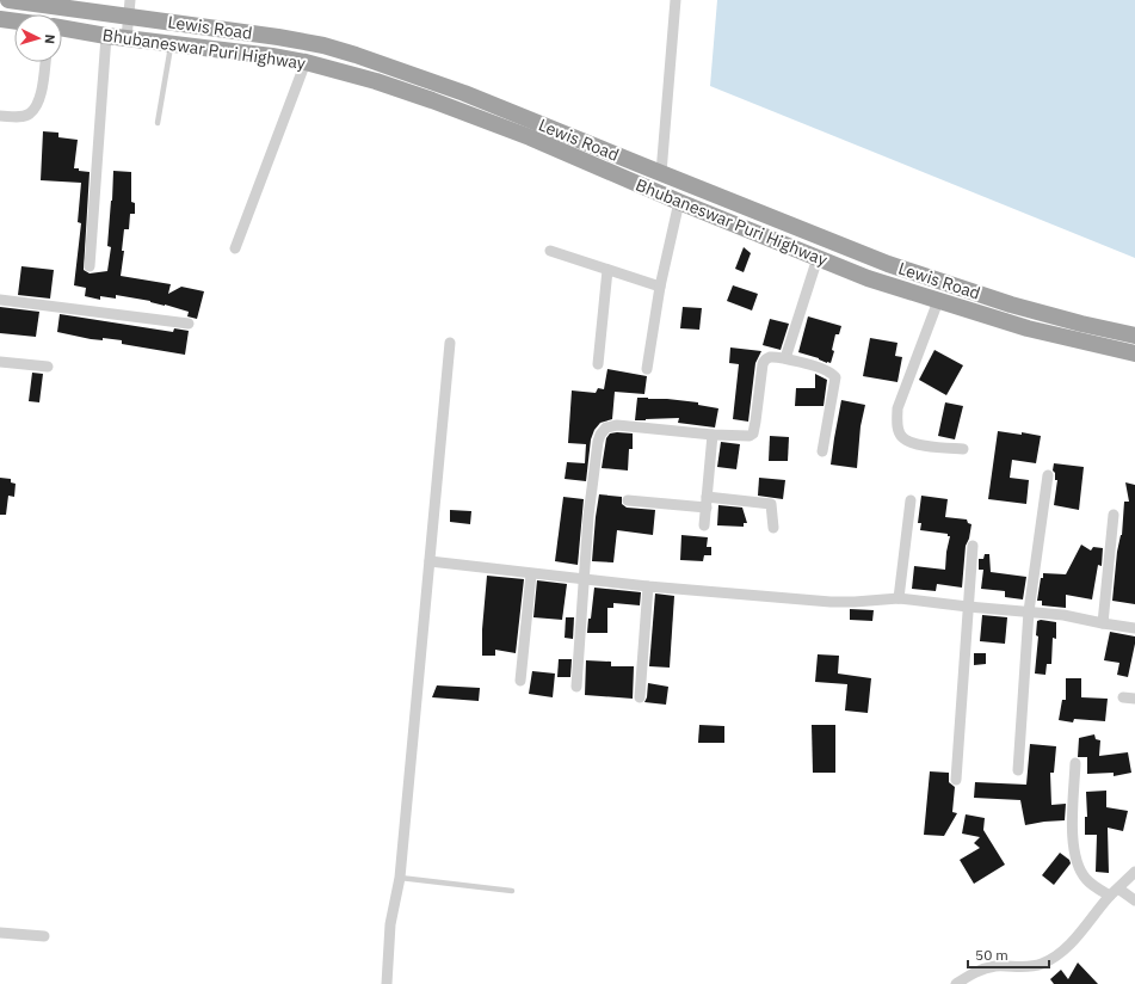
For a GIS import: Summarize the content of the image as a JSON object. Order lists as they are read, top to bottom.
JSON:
{
  "streets": {
    "highway": ["Lewis Road", "Bhubaneswar Puri Highway"]
  },
  "scale_bar": "50 m",
  "north": "right"
}
